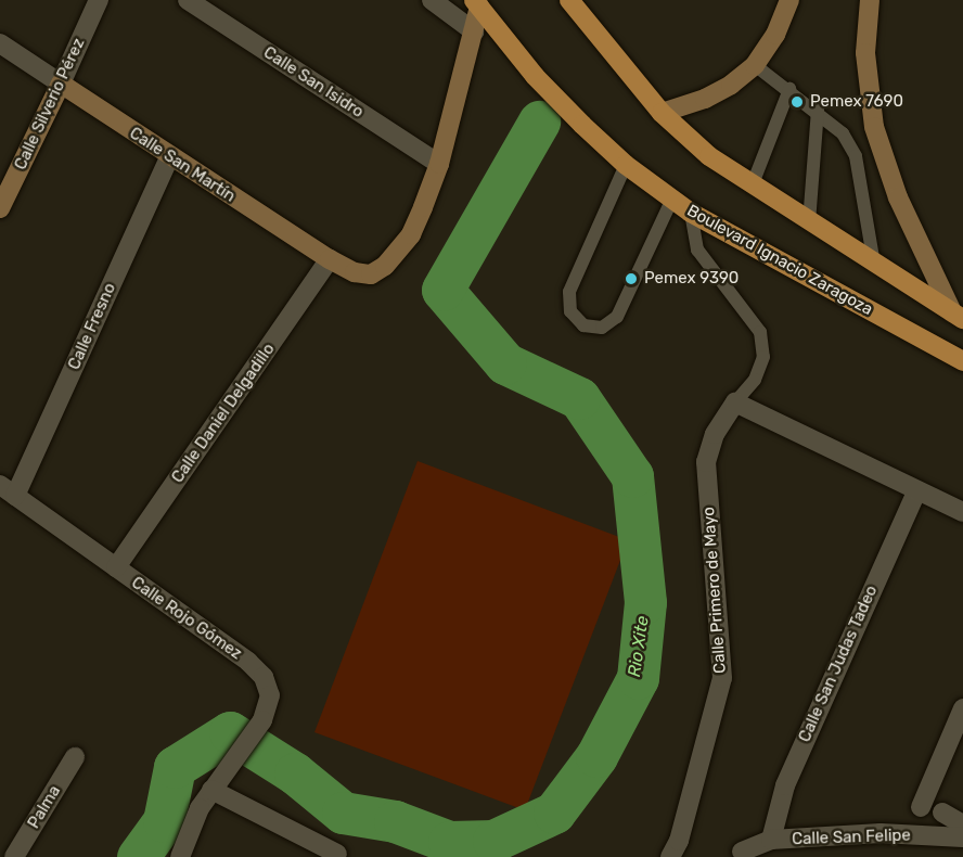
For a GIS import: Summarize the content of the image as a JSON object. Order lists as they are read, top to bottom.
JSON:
{
  "streets": {
    "main road": ["Boulevard Ignacio Zaragoza"],
    "street": [
      "Calle San Isidro",
      "Calle Silverio Pérez",
      "Calle San Martín",
      "Calle Fresno",
      "Calle Daniel Delgadillo",
      "Calle Primero de Mayo",
      "Calle Rojo Gómez",
      "Calle San Judas Tadeo",
      "Palma",
      "Calle San Felipe"
    ]
  },
  "crossings": [
    ["Calle San Isidro", "Calle San Martín"],
    ["Calle Silverio Pérez", "Calle San Martín"],
    ["Calle San Martín", "Calle Fresno"],
    ["Calle San Martín", "Calle Daniel Delgadillo"],
    ["Calle Fresno", "Calle Rojo Gómez"],
    ["Calle Daniel Delgadillo", "Calle Rojo Gómez"],
    ["Calle San Judas Tadeo", "Calle San Felipe"]
  ],
  "water": ["Rio Xite"],
  "places": ["Pemex 7690", "Pemex 9390"]
}
